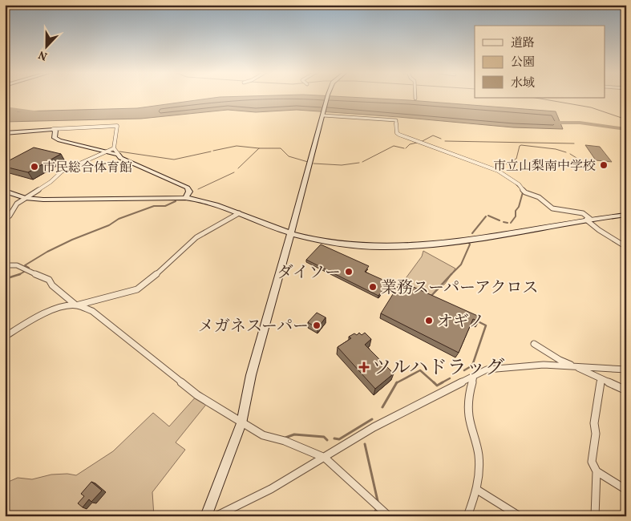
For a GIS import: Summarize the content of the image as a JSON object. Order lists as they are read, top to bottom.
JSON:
{
  "places": {
    "other": [
      "市立山梨南中学校",
      "市民総合体育館",
      "ダイソー",
      "業務スーパーアクロス",
      "オギノ",
      "メガネスーパー"
    ],
    "health": ["ツルハドラッグ"]
  },
  "legend": ["道路", "公園", "水域"],
  "north": "bottom"
}
